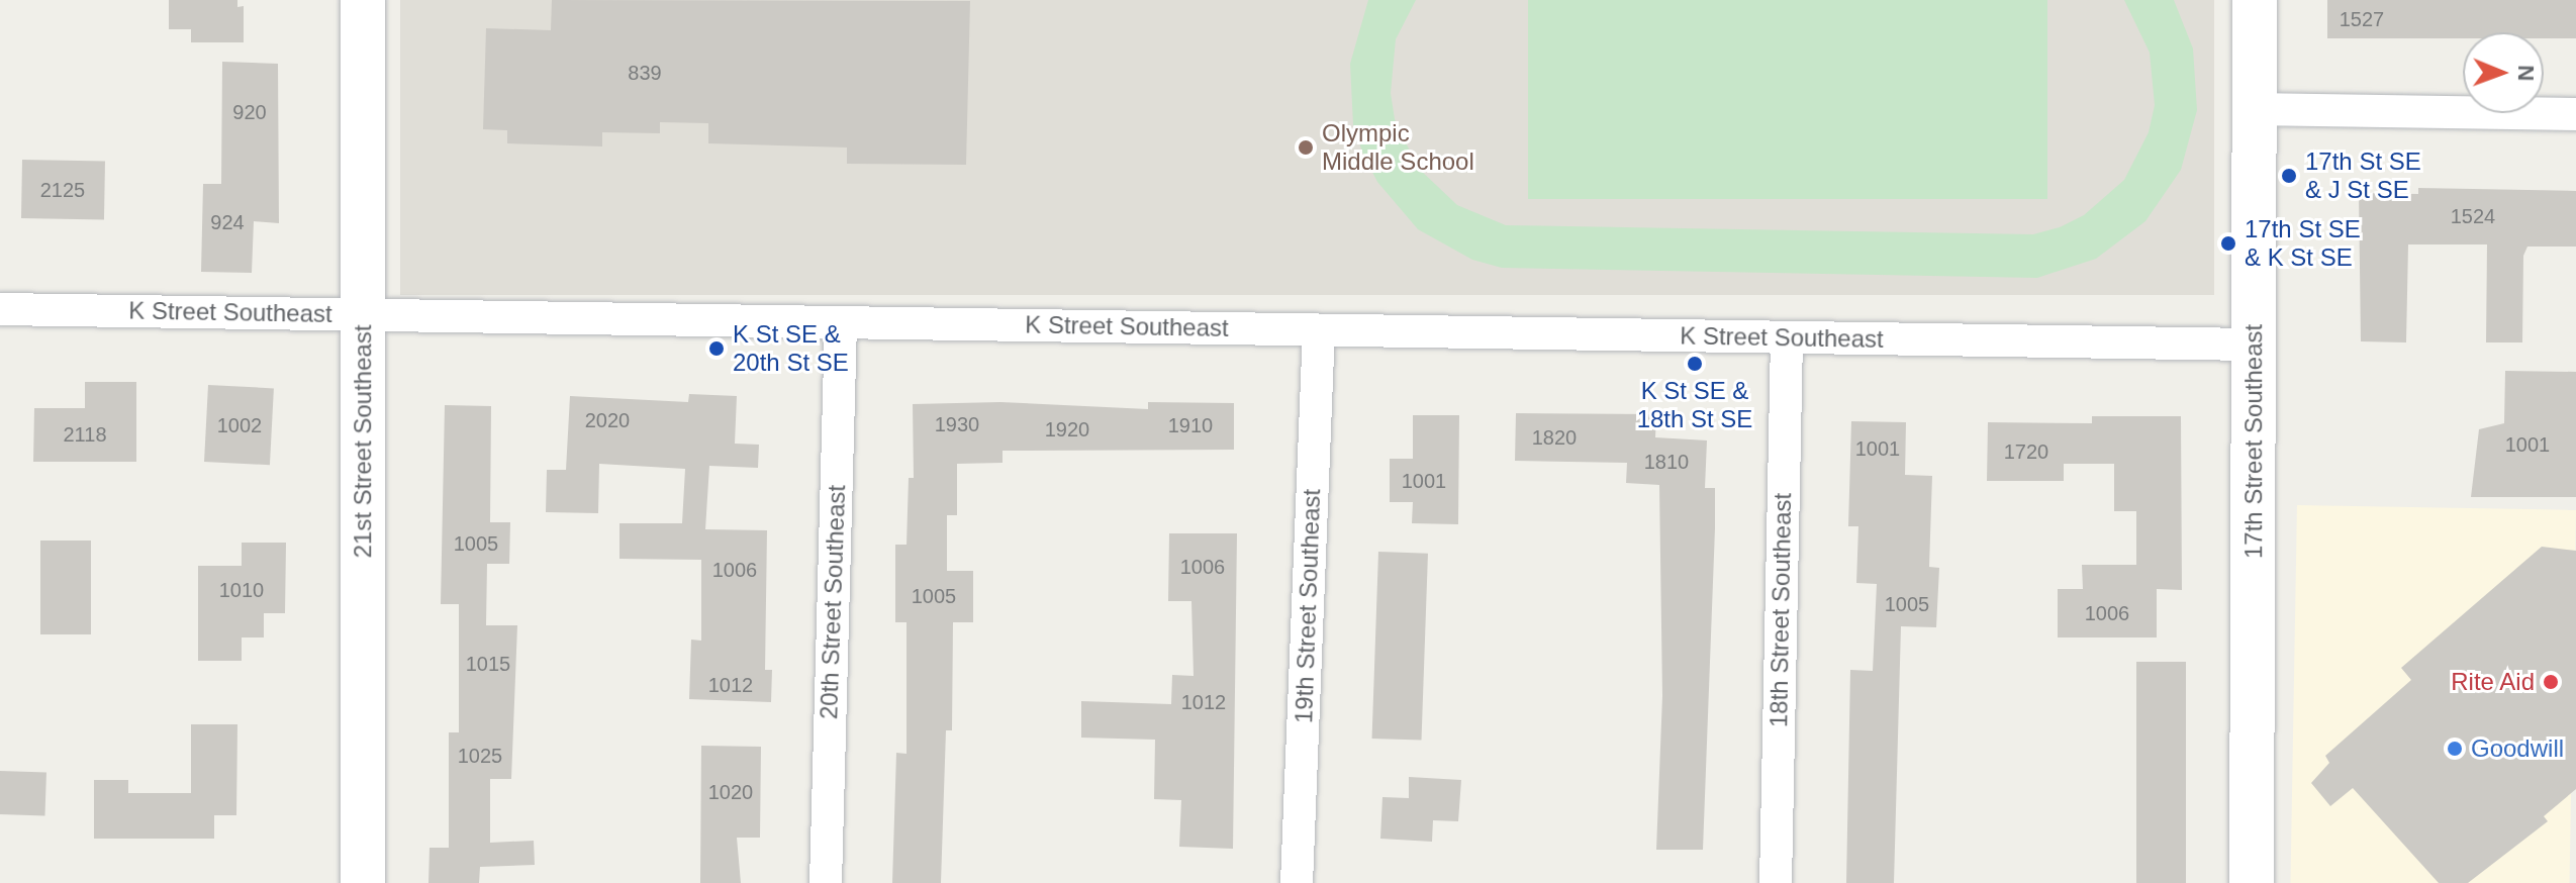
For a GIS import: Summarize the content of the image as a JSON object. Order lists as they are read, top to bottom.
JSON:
{
  "streets": {
    "street": [
      "K Street Southeast",
      "21st Street Southeast",
      "17th Street Southeast",
      "20th Street Southeast",
      "19th Street Southeast",
      "18th Street Southeast"
    ]
  },
  "crossings": [
    ["K Street Southeast", "21st Street Southeast"],
    ["K Street Southeast", "17th Street Southeast"],
    ["K Street Southeast", "20th Street Southeast"],
    ["K Street Southeast", "19th Street Southeast"],
    ["K Street Southeast", "18th Street Southeast"]
  ],
  "places": [
    "Olympic Middle School",
    "17th St SE & J St SE",
    "17th St SE & K St SE",
    "K St SE & 20th St SE",
    "K St SE & 18th St SE",
    "Rite Aid",
    "Goodwill"
  ],
  "house_numbers": [
    "1527",
    "839",
    "920",
    "2125",
    "1524",
    "924",
    "2020",
    "1930",
    "1002",
    "1910",
    "1920",
    "2118",
    "1820",
    "1001",
    "1001",
    "1720",
    "1810",
    "1001",
    "1005",
    "1006",
    "1006",
    "1010",
    "1005",
    "1005",
    "1006",
    "1015",
    "1012",
    "1012",
    "1025",
    "1020"
  ],
  "north": "right"
}
